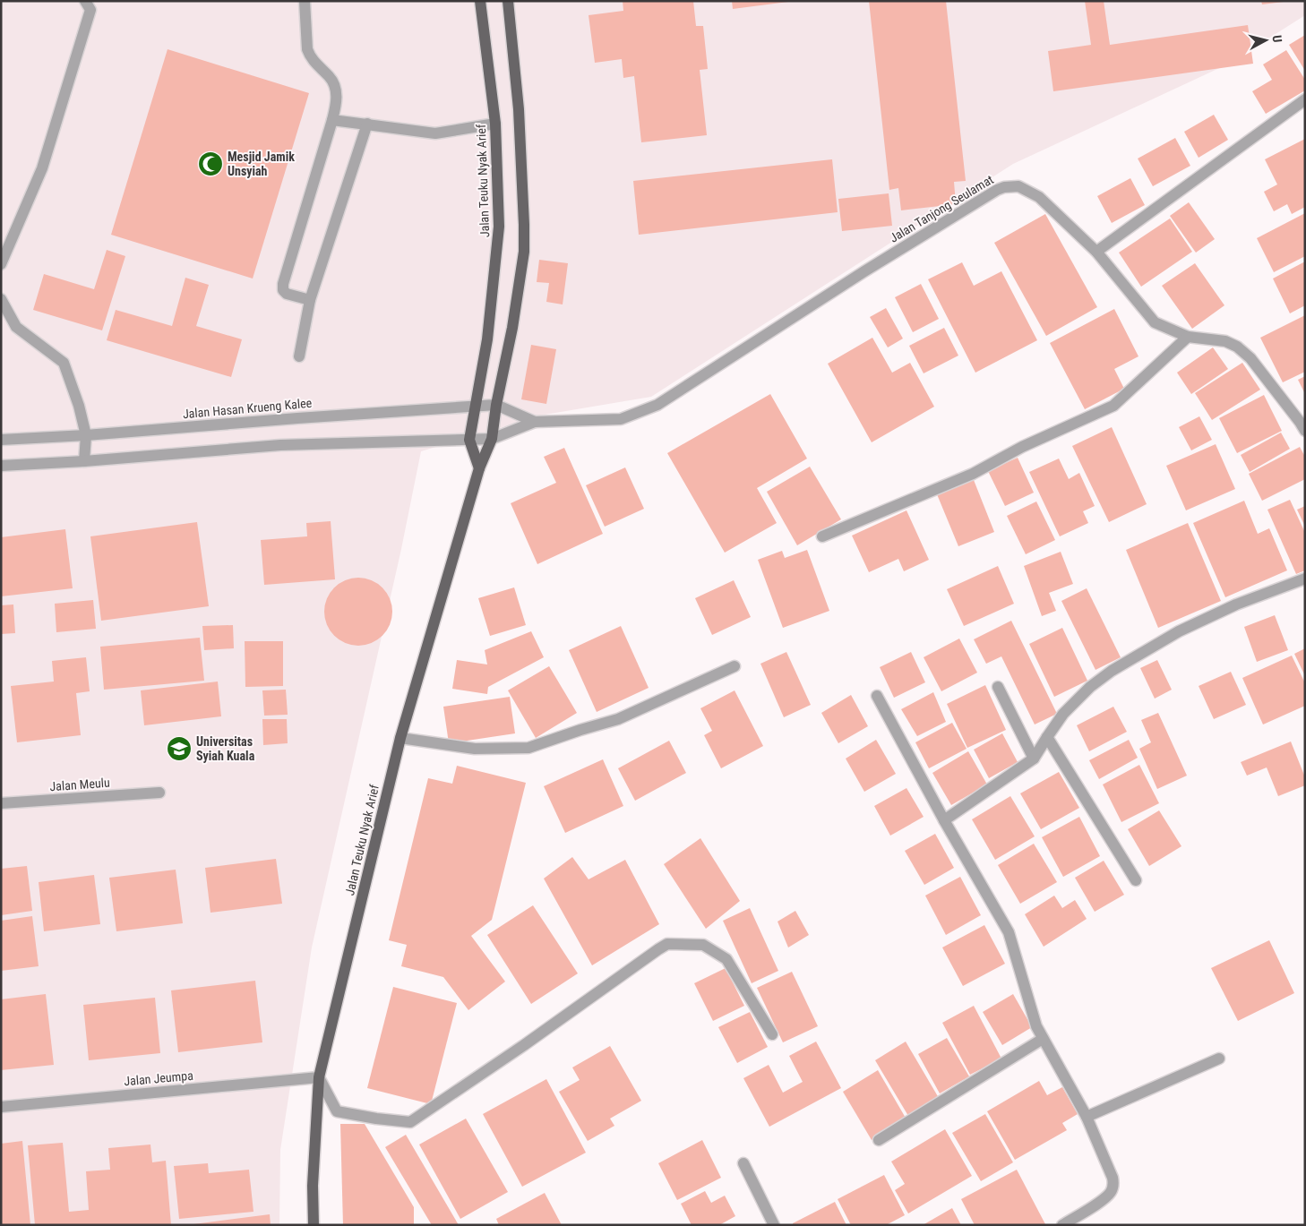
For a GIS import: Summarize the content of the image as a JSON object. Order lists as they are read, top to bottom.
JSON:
{
  "streets": {
    "main road": ["Jalan Teuku Nyak Arief"],
    "street": [
      "Jalan Tanjong Seulamat",
      "Jalan Hasan Krueng Kalee",
      "Jalan Meulu",
      "Jalan Jeumpa"
    ]
  },
  "crossings": [
    ["Jalan Teuku Nyak Arief", "Jalan Tanjong Seulamat"],
    ["Jalan Teuku Nyak Arief", "Jalan Hasan Krueng Kalee"],
    ["Jalan Teuku Nyak Arief", "Jalan Jeumpa"],
    ["Jalan Tanjong Seulamat", "Jalan Hasan Krueng Kalee"]
  ],
  "places": {
    "mosque": ["Mesjid Jamik Unsyiah"],
    "school or university": ["Universitas Syiah Kuala"]
  },
  "north": "right"
}
